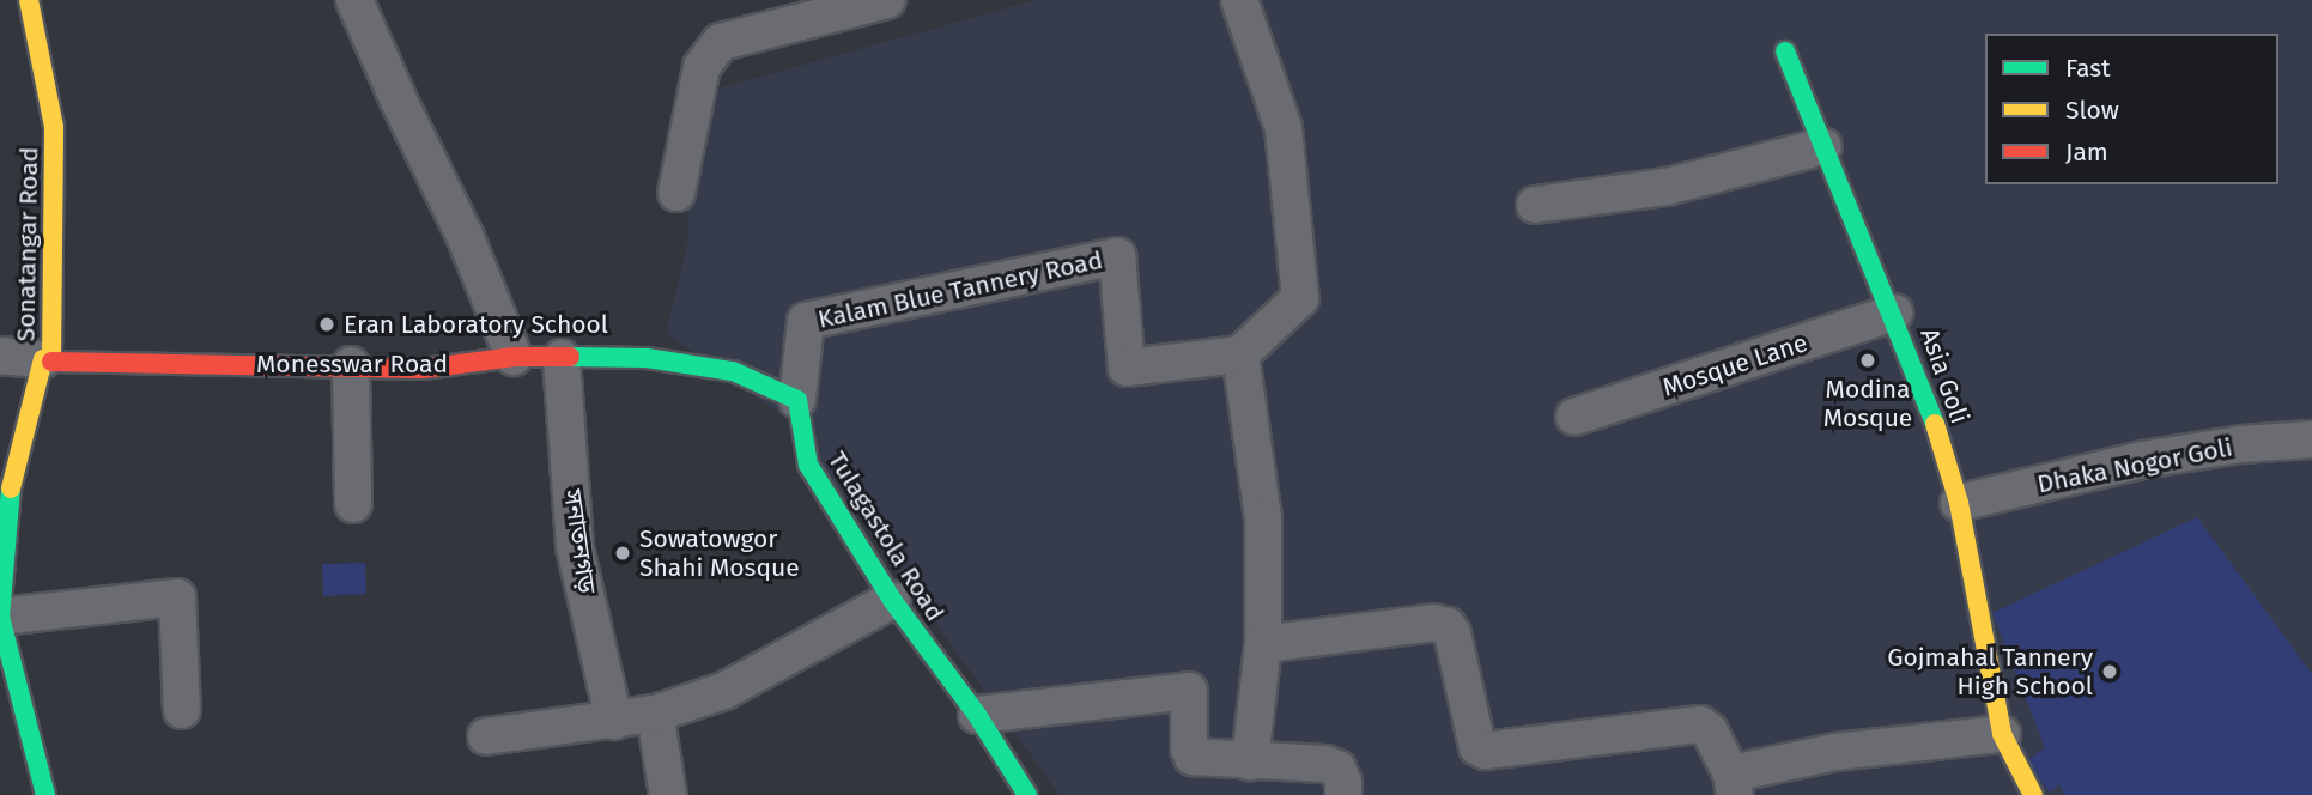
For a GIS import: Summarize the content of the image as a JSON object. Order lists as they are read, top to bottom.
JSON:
{
  "streets": {
    "street": [
      "Sonatangar Road",
      "Kalam Blue Tannery Road",
      "Monesswar Road",
      "Mosque Lane",
      "Asia Goli",
      "Dhaka Nogor Goli",
      "Tulagastola Road",
      "সনাতনগড়"
    ]
  },
  "crossings": [
    ["Sonatangar Road", "Monesswar Road"],
    ["Kalam Blue Tannery Road", "Tulagastola Road"],
    ["Mosque Lane", "Asia Goli"],
    ["Asia Goli", "Dhaka Nogor Goli"]
  ],
  "places": [
    "Eran Laboratory School",
    "Modina Mosque",
    "Sowatowgor Shahi Mosque",
    "Gojmahal Tannery High School"
  ],
  "legend": ["Fast", "Slow", "Jam"]
}
